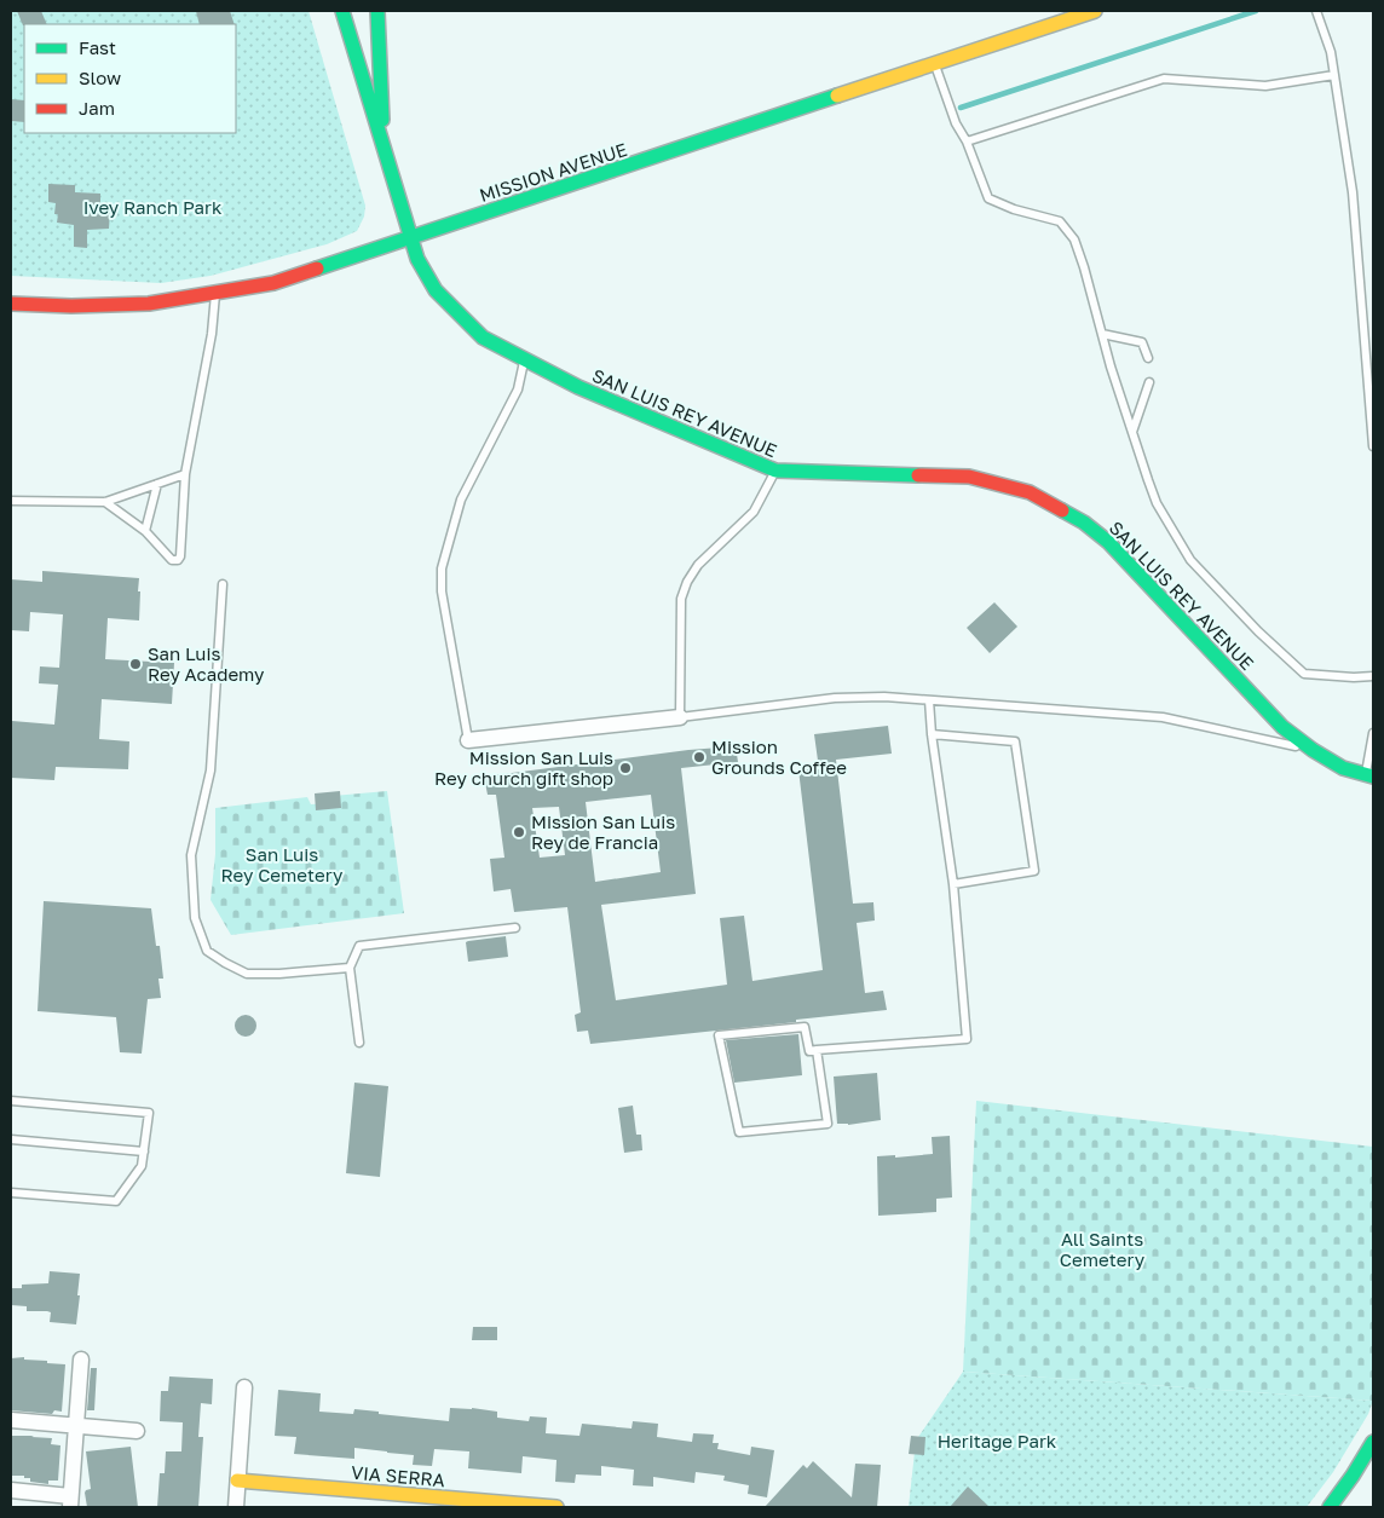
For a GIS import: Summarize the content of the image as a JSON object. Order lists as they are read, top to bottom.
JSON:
{
  "streets": {
    "street": ["MISSION AVENUE", "SAN LUIS REY AVENUE", "VIA SERRA"]
  },
  "crossings": [
    ["MISSION AVENUE", "SAN LUIS REY AVENUE"]
  ],
  "parks": [
    "Ivey Ranch Park",
    "San Luis Rey Cemetery",
    "All Saints Cemetery",
    "Heritage Park"
  ],
  "places": [
    "San Luis Rey Academy",
    "Mission Grounds Coffee",
    "Mission San Luis Rey church gift shop",
    "Mission San Luis Rey de Francia"
  ],
  "legend": ["Fast", "Slow", "Jam"]
}
